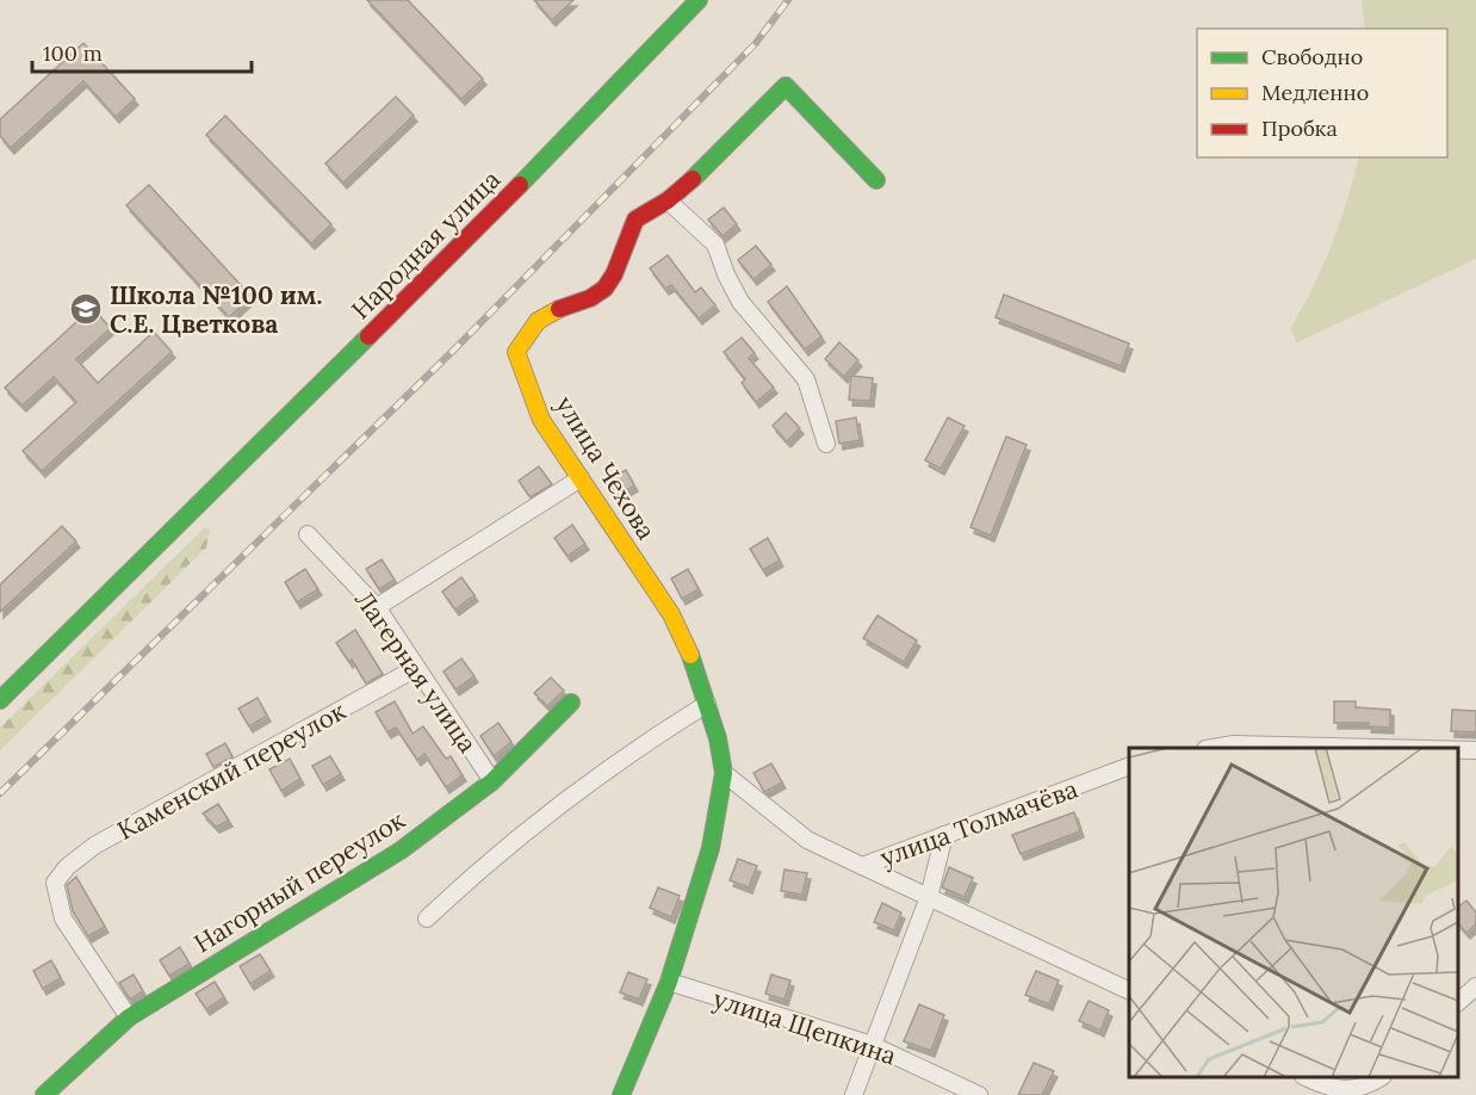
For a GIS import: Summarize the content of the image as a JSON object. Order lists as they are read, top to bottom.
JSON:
{
  "streets": {
    "street": [
      "Народная улица",
      "улица Чехова",
      "Лагерная улица",
      "Каменский переулок",
      "улица Толмачёва",
      "Нагорный переулок",
      "улица Щепкина"
    ]
  },
  "crossings": [
    ["улица Чехова", "улица Толмачёва"],
    ["улица Чехова", "улица Щепкина"],
    ["Лагерная улица", "Каменский переулок"],
    ["Лагерная улица", "Нагорный переулок"],
    ["Каменский переулок", "Нагорный переулок"]
  ],
  "places": {
    "school or university": ["Школа №100 им. С.Е. Цветкова"]
  },
  "legend": ["Свободно", "Медленно", "Пробка"],
  "scale_bar": "100 m"
}
